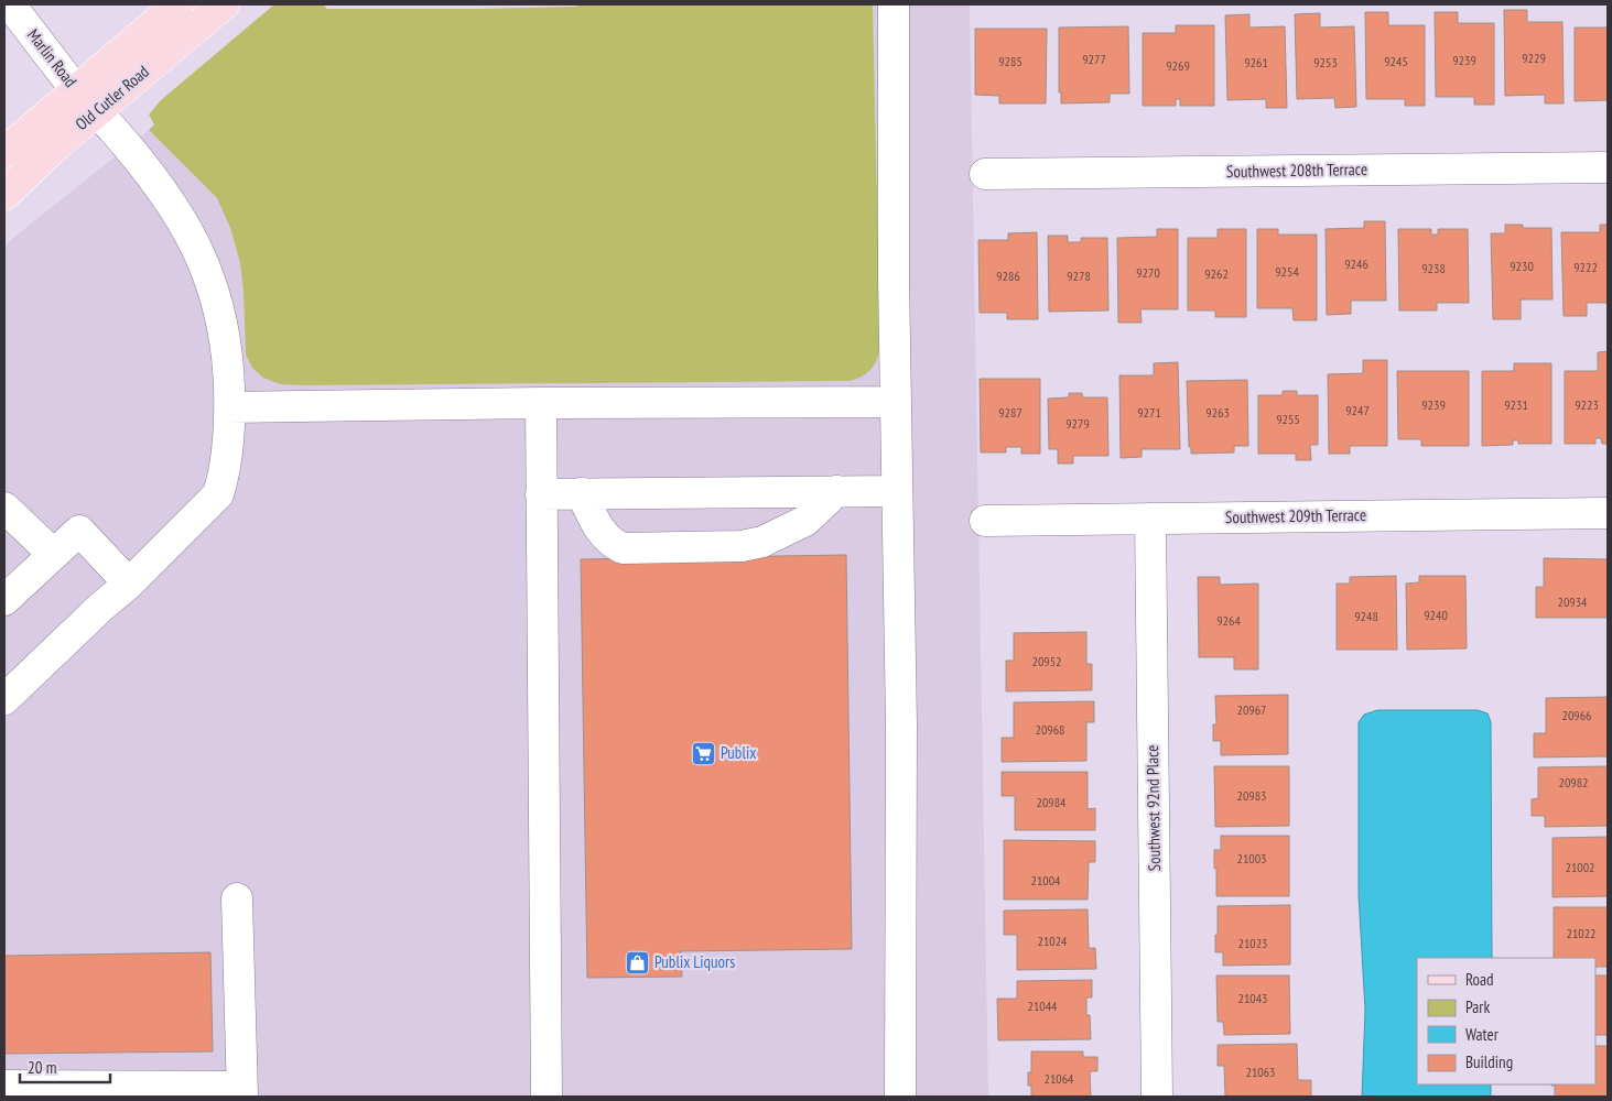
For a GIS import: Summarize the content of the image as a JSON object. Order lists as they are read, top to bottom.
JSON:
{
  "streets": {
    "main road": ["Old Cutler Road"],
    "street": [
      "Marlin Road",
      "Southwest 208th Terrace",
      "Southwest 209th Terrace",
      "Southwest 92nd Place"
    ]
  },
  "crossings": [
    ["Marlin Road", "Old Cutler Road"],
    ["Southwest 209th Terrace", "Southwest 92nd Place"]
  ],
  "places": {
    "supermarket": ["Publix"],
    "shop": ["Publix Liquors"]
  },
  "house_numbers": [
    "9229",
    "9277",
    "9239",
    "9285",
    "9245",
    "9261",
    "9253",
    "9269",
    "9246",
    "9230",
    "9222",
    "9238",
    "9254",
    "9270",
    "9262",
    "9286",
    "9278",
    "9239",
    "9231",
    "9223",
    "9247",
    "9287",
    "9271",
    "9263",
    "9255",
    "9279",
    "20934",
    "9240",
    "9248",
    "9264",
    "20952",
    "20967",
    "20966",
    "20968",
    "20982",
    "20983",
    "20984",
    "21003",
    "21002",
    "21004",
    "21022",
    "21024",
    "21023",
    "21043",
    "21044",
    "21063",
    "21064"
  ],
  "legend": [
    "Road",
    "Park",
    "Water",
    "Building"
  ],
  "scale_bar": "20 m"
}
